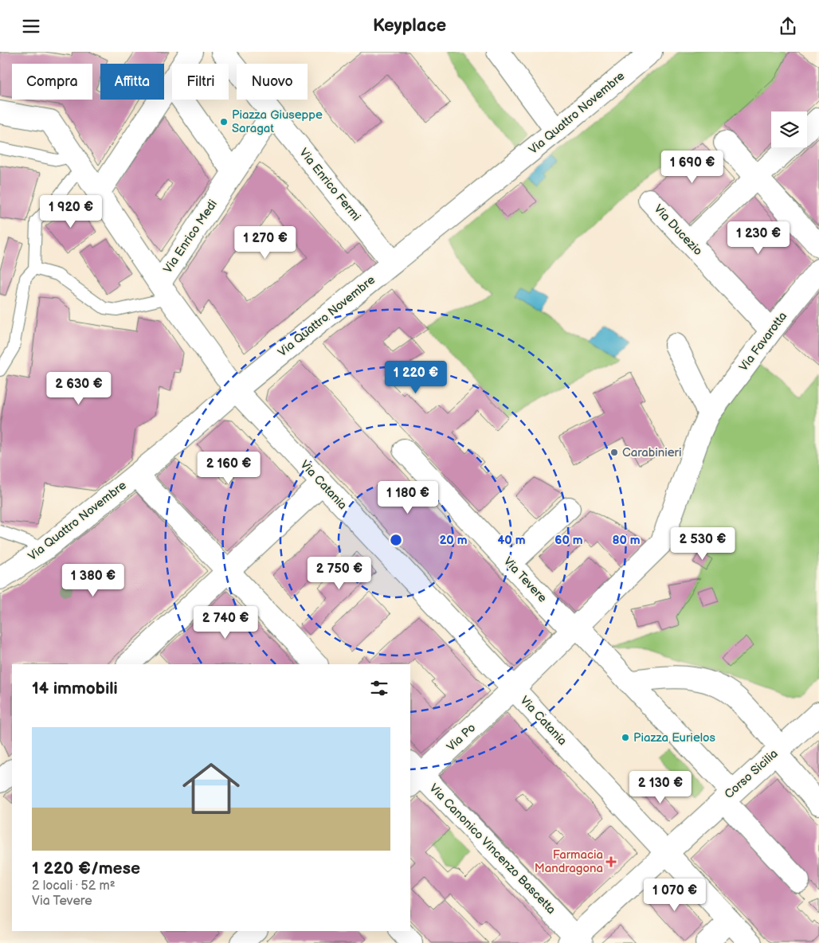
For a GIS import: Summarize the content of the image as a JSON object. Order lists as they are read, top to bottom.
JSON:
{
  "streets": {
    "street": [
      "Via Quattro Novembre",
      "Via Enrico Fermi",
      "Via Ducezio",
      "Via Enrico Medi",
      "Via Favarotta",
      "Via Catania",
      "Via Tevere",
      "Via Po",
      "Corso Sicilia",
      "Via Canonico Vincenzo Bascetta"
    ]
  },
  "crossings": [
    ["Via Quattro Novembre", "Via Enrico Fermi"],
    ["Via Quattro Novembre", "Via Catania"],
    ["Via Enrico Fermi", "Via Enrico Medi"],
    ["Via Ducezio", "Via Favarotta"],
    ["Via Enrico Medi", "Via Catania"],
    ["Via Favarotta", "Via Tevere"],
    ["Via Favarotta", "Via Po"],
    ["Via Catania", "Via Po"],
    ["Via Catania", "Corso Sicilia"],
    ["Via Tevere", "Via Po"],
    ["Via Tevere", "Corso Sicilia"],
    ["Via Po", "Via Canonico Vincenzo Bascetta"],
    ["Corso Sicilia", "Via Canonico Vincenzo Bascetta"]
  ],
  "places": {
    "other": ["Piazza Giuseppe Saragat", "Carabinieri", "Piazza Eurielos"],
    "health": ["Farmacia Mandragona"]
  },
  "page": {
    "header": "Keyplace",
    "chip": [
      "Compra",
      "Affitta",
      "Filtri",
      "Nuovo"
    ],
    "price": [
      "1 690 €",
      "1 920 €",
      "1 230 €",
      "1 270 €",
      "1 220 €",
      "2 630 €",
      "2 160 €",
      "1 180 €",
      "2 530 €",
      "2 750 €",
      "1 380 €",
      "2 740 €",
      "2 130 €",
      "1 070 €"
    ],
    "heading": "14 immobili",
    "list": [
      {
        "name": "1 220 €/mese",
        "note": "2 locali · 52 m² · Via Tevere"
      }
    ]
  },
  "rings": [
    "20 m",
    "40 m",
    "60 m",
    "80 m"
  ]
}
